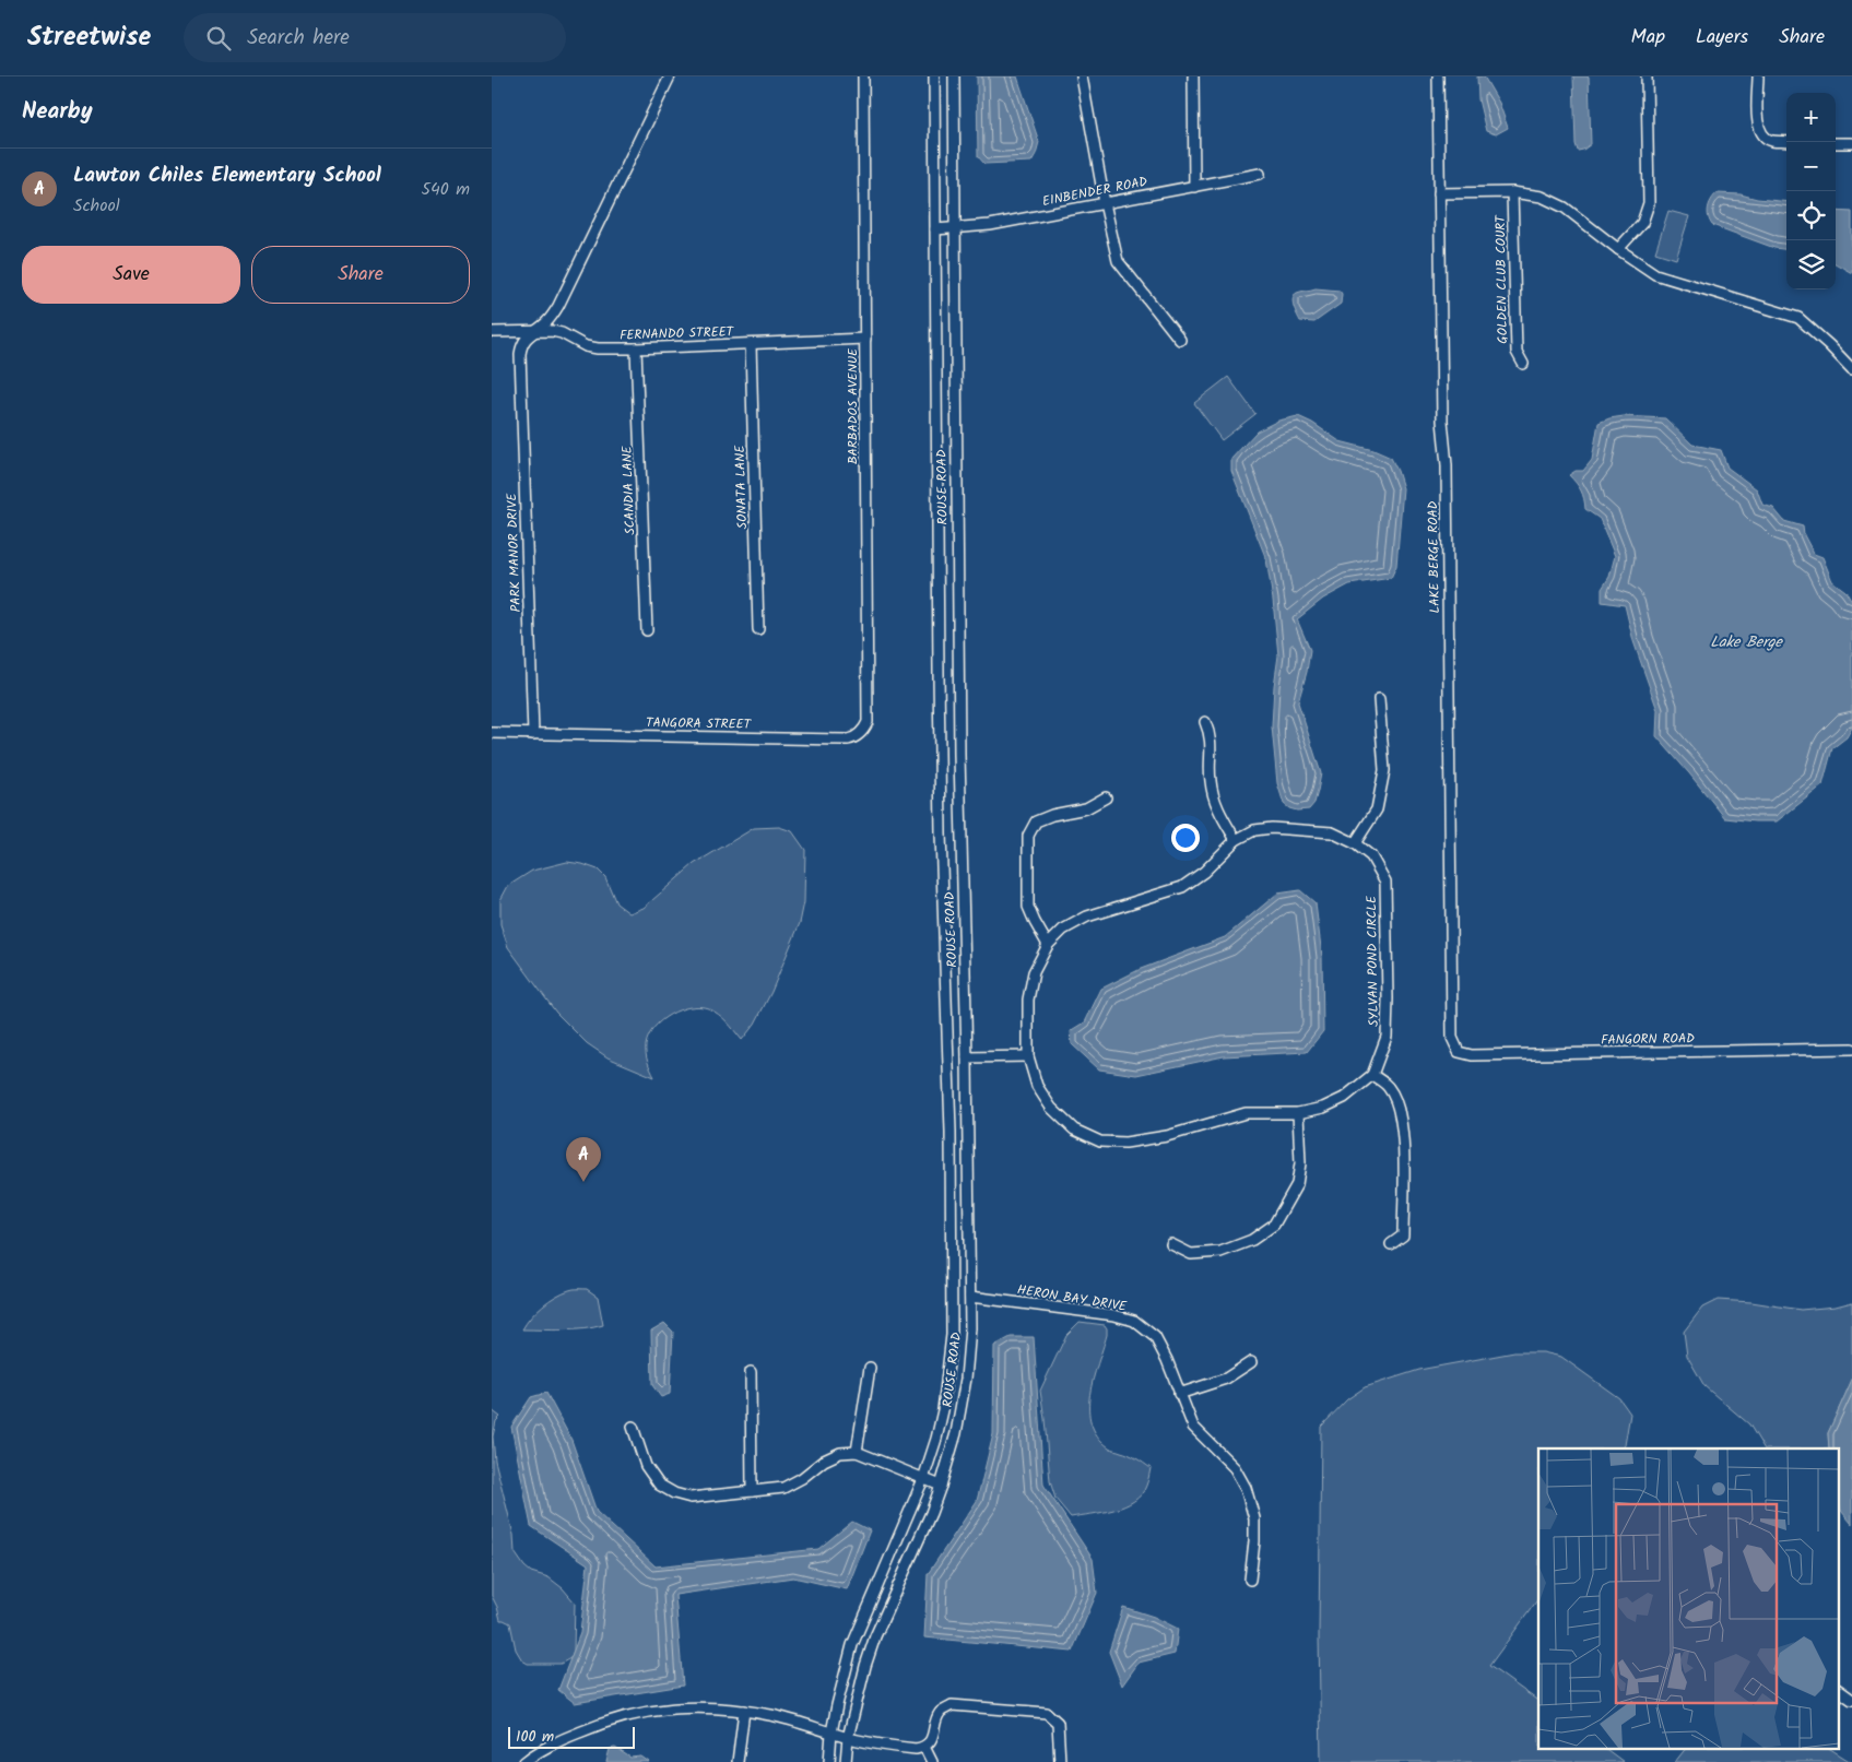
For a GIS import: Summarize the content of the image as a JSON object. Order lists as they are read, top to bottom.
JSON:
{
  "streets": {
    "street": [
      "EINBENDER ROAD",
      "GOLDEN CLUB COURT",
      "FERNANDO STREET",
      "BARBADOS AVENUE",
      "SONATA LANE",
      "ROUSE ROAD",
      "SCANDIA LANE",
      "PARK MANOR DRIVE",
      "LAKE BERGE ROAD",
      "TANGORA STREET",
      "SYLVAN POND CIRCLE",
      "FANGORN ROAD",
      "HERON BAY DRIVE"
    ]
  },
  "crossings": [
    ["EINBENDER ROAD", "ROUSE ROAD"],
    ["FERNANDO STREET", "BARBADOS AVENUE"],
    ["FERNANDO STREET", "SONATA LANE"],
    ["FERNANDO STREET", "SCANDIA LANE"],
    ["FERNANDO STREET", "PARK MANOR DRIVE"],
    ["BARBADOS AVENUE", "TANGORA STREET"],
    ["ROUSE ROAD", "HERON BAY DRIVE"],
    ["PARK MANOR DRIVE", "TANGORA STREET"],
    ["LAKE BERGE ROAD", "FANGORN ROAD"]
  ],
  "water": ["Lake Berge"],
  "scale_bar": "100 m",
  "page": {
    "header": "Streetwise",
    "search": "Search here",
    "nav": ["Map", "Layers", "Share"],
    "heading": "Nearby",
    "map_buttons": ["+", "−"],
    "list": [
      {
        "mark": "A",
        "name": "Lawton Chiles Elementary School",
        "note": "School",
        "value": "540 m"
      }
    ],
    "buttons": ["Save", "Share"],
    "pins": "A",
    "scale": "100 m"
  }
}
